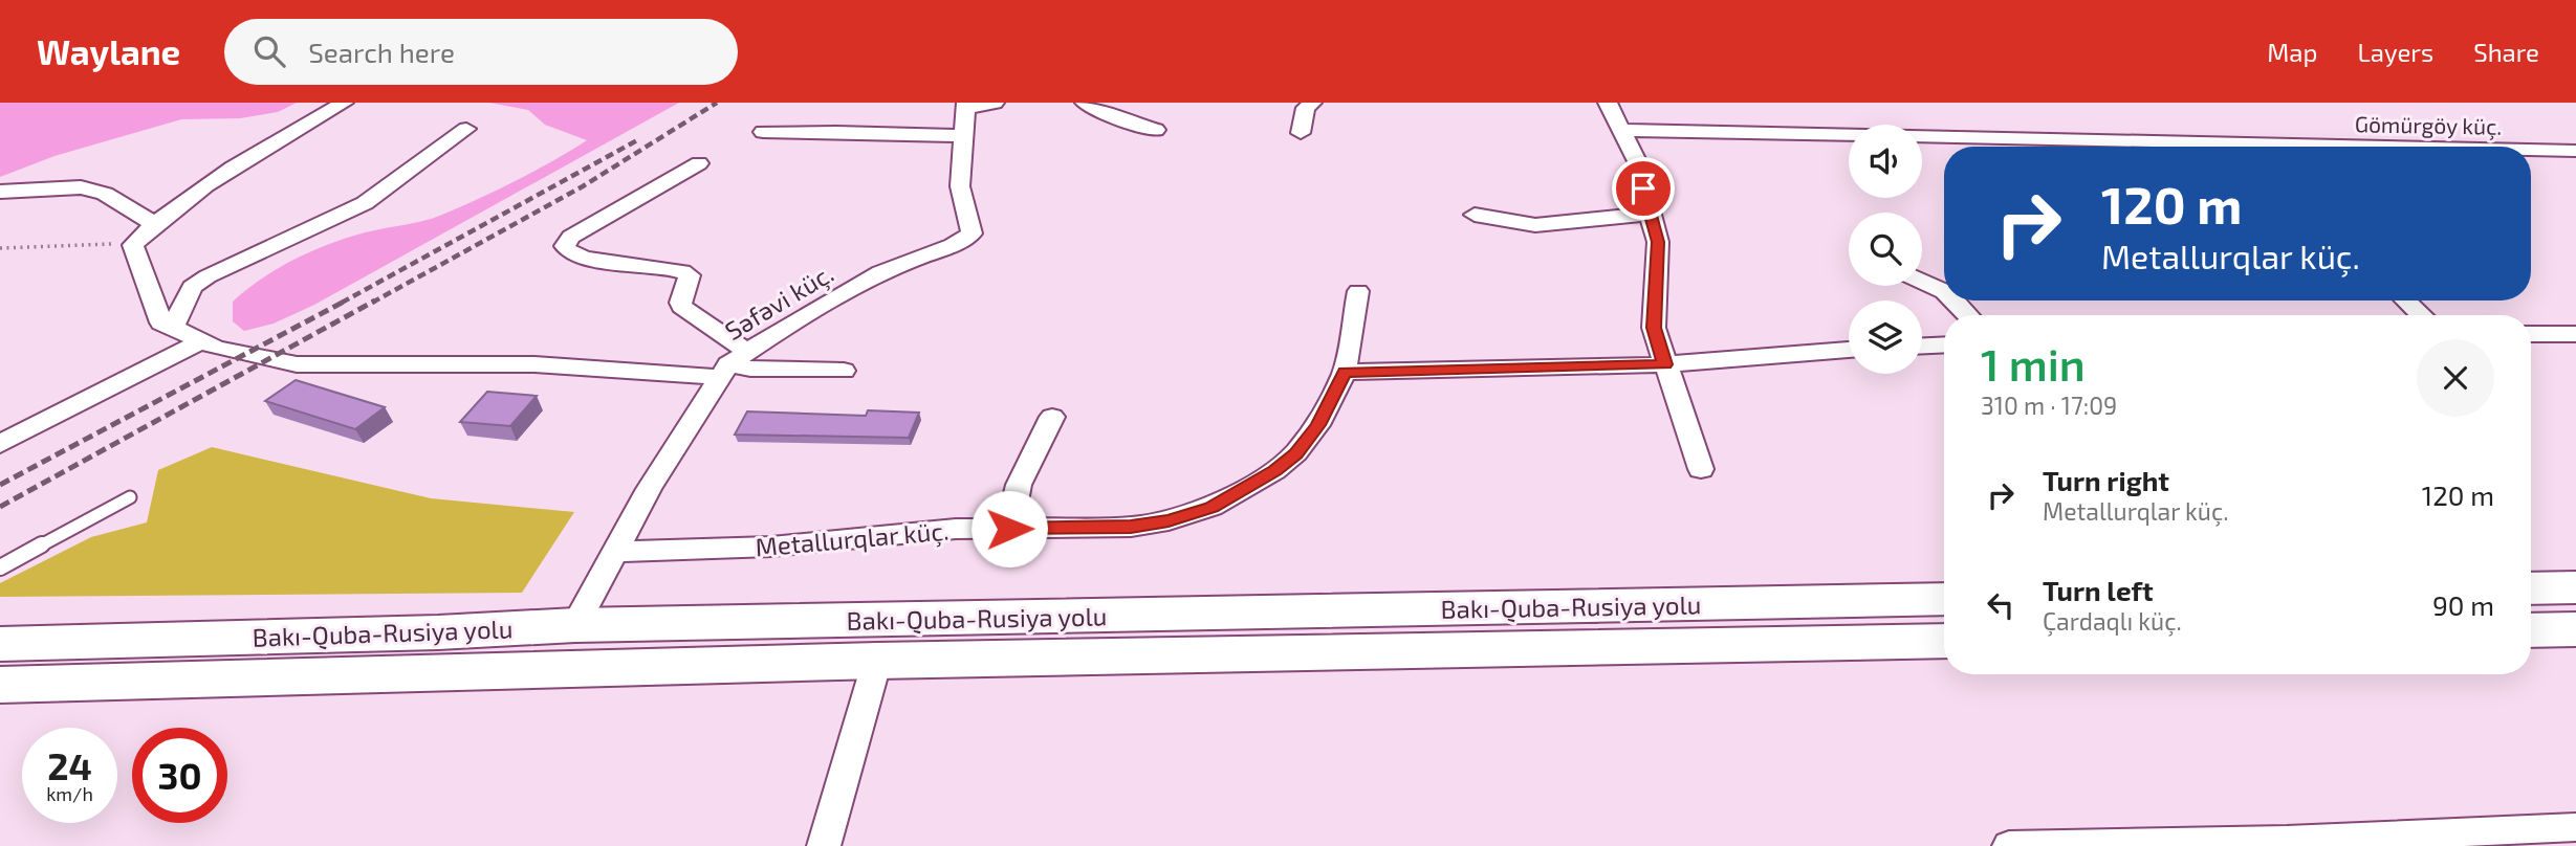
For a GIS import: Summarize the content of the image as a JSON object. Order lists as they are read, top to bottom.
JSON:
{
  "streets": {
    "highway": ["Bakı-Quba-Rusiya yolu"],
    "street": ["Gömürgöy küç.", "Səfəvi küç.", "Metallurqlar küç."]
  },
  "crossings": [
    ["Səfəvi küç.", "Metallurqlar küç."],
    ["Səfəvi küç.", "Bakı-Quba-Rusiya yolu"]
  ],
  "page": {
    "header": "Waylane",
    "search": "Search here",
    "nav": ["Map", "Layers", "Share"],
    "turn": ["120 m", "Metallurqlar küç."],
    "heading": ["1 min", "310 m · 17:09"],
    "list": [
      {
        "name": "Turn right",
        "note": "Metallurqlar küç.",
        "value": "120 m"
      },
      {
        "name": "Turn left",
        "note": "Çardaqlı küç.",
        "value": "90 m"
      }
    ],
    "speed": "24 km/h",
    "limit": "30"
  }
}
